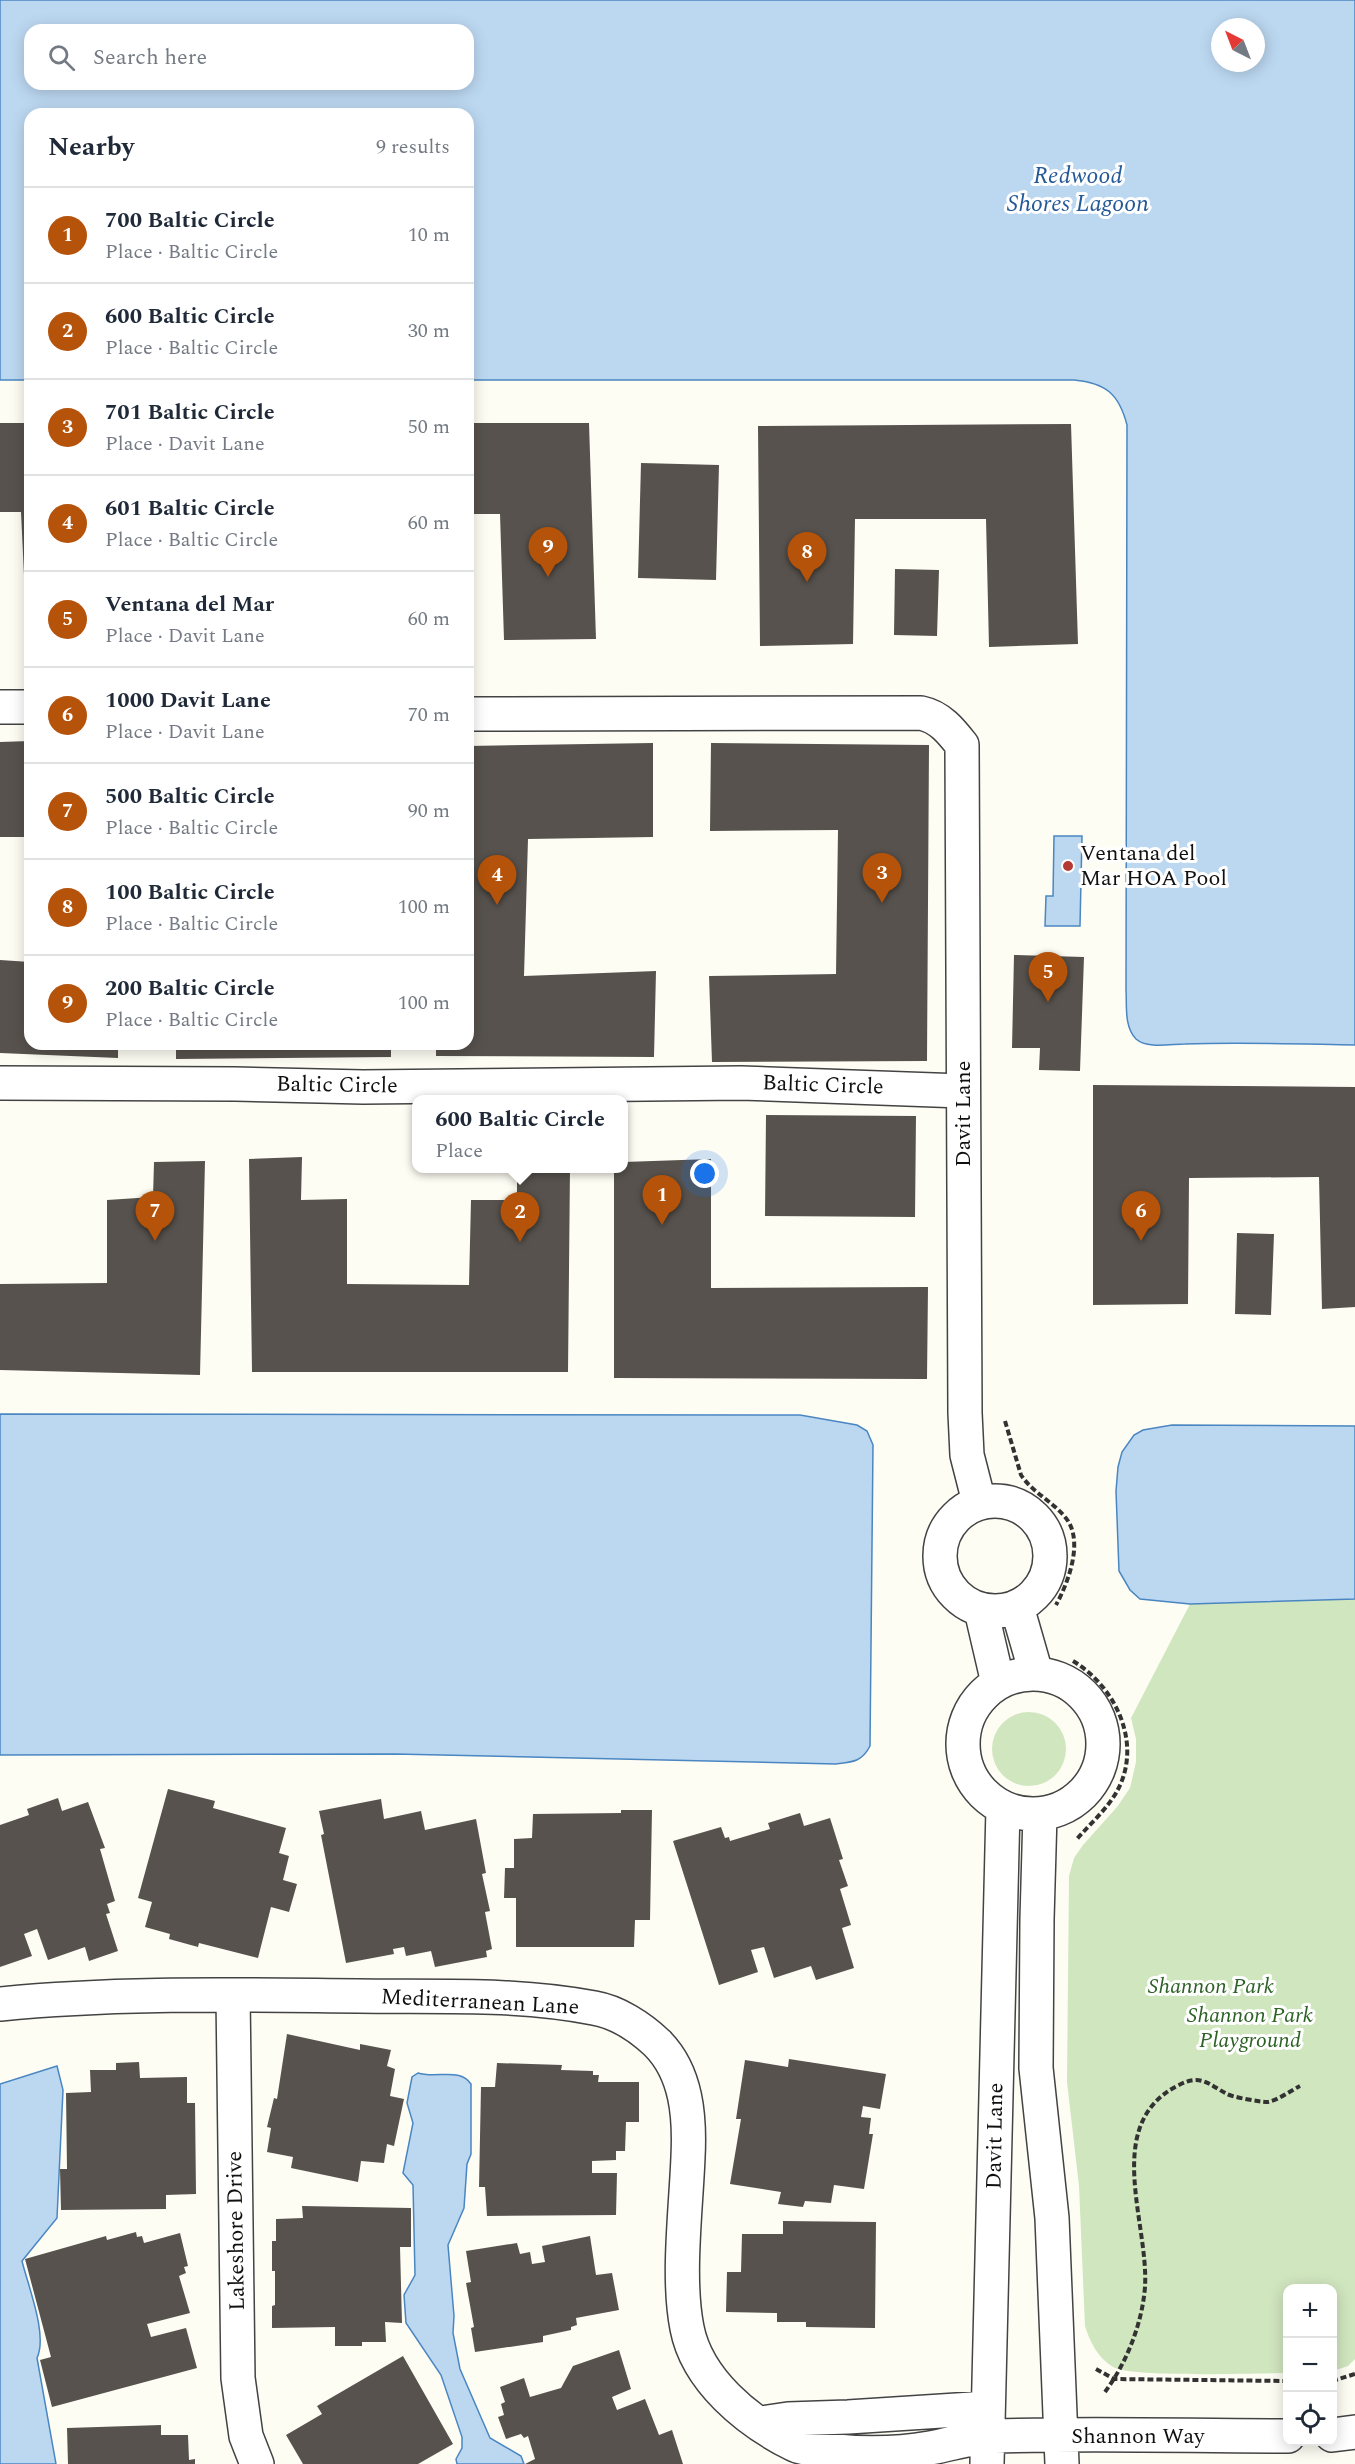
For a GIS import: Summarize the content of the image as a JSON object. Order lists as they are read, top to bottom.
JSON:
{
  "streets": {
    "street": [
      "Baltic Circle",
      "Davit Lane",
      "Mediterranean Lane",
      "Lakeshore Drive",
      "Shannon Way"
    ]
  },
  "crossings": [
    ["Baltic Circle", "Davit Lane"],
    ["Davit Lane", "Mediterranean Lane"],
    ["Davit Lane", "Shannon Way"],
    ["Mediterranean Lane", "Lakeshore Drive"],
    ["Mediterranean Lane", "Shannon Way"]
  ],
  "water": ["Redwood Shores Lagoon"],
  "parks": ["Shannon Park", "Shannon Park Playground"],
  "places": ["Ventana del Mar HOA Pool"],
  "north": "top left",
  "page": {
    "search": "Search here",
    "heading": ["Nearby", "9 results"],
    "list": [
      {
        "mark": "1",
        "name": "700 Baltic Circle",
        "note": "Place · Baltic Circle",
        "value": "10 m"
      },
      {
        "mark": "2",
        "name": "600 Baltic Circle",
        "note": "Place · Baltic Circle",
        "value": "30 m"
      },
      {
        "mark": "3",
        "name": "701 Baltic Circle",
        "note": "Place · Davit Lane",
        "value": "50 m"
      },
      {
        "mark": "4",
        "name": "601 Baltic Circle",
        "note": "Place · Baltic Circle",
        "value": "60 m"
      },
      {
        "mark": "5",
        "name": "Ventana del Mar",
        "note": "Place · Davit Lane",
        "value": "60 m"
      },
      {
        "mark": "6",
        "name": "1000 Davit Lane",
        "note": "Place · Davit Lane",
        "value": "70 m"
      },
      {
        "mark": "7",
        "name": "500 Baltic Circle",
        "note": "Place · Baltic Circle",
        "value": "90 m"
      },
      {
        "mark": "8",
        "name": "100 Baltic Circle",
        "note": "Place · Baltic Circle",
        "value": "100 m"
      },
      {
        "mark": "9",
        "name": "200 Baltic Circle",
        "note": "Place · Baltic Circle",
        "value": "100 m"
      }
    ],
    "pins": [
      "9",
      "8",
      "3",
      "4",
      "5",
      "1",
      "6",
      "7",
      "2"
    ],
    "popup": ["600 Baltic Circle", "Place"],
    "map_buttons": ["+", "−"]
  }
}
